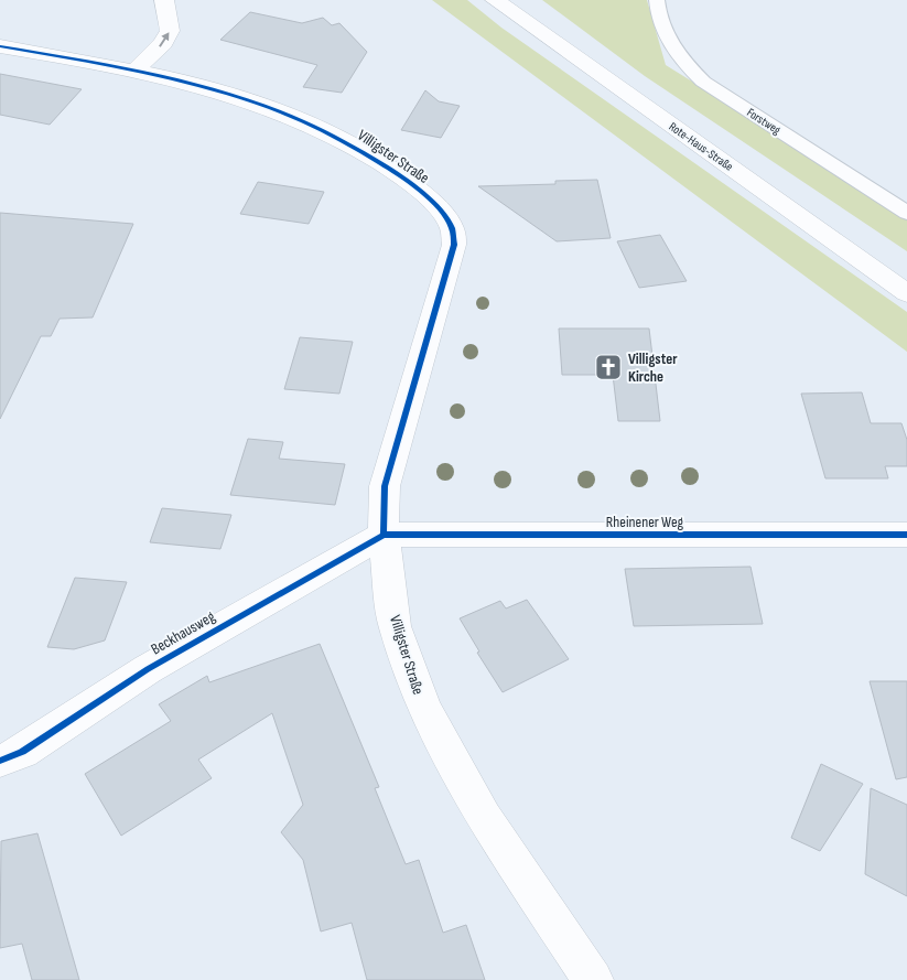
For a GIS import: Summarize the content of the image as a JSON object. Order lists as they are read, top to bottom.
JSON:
{
  "streets": {
    "street": [
      "Rote-Haus-Straße",
      "Villigster Straße",
      "Rheinener Weg",
      "Beckhausweg"
    ],
    "lane": ["Forstweg"]
  },
  "crossings": [
    ["Villigster Straße", "Rheinener Weg"],
    ["Villigster Straße", "Beckhausweg"],
    ["Rheinener Weg", "Beckhausweg"]
  ],
  "places": {
    "church": ["Villigster Kirche"]
  }
}
